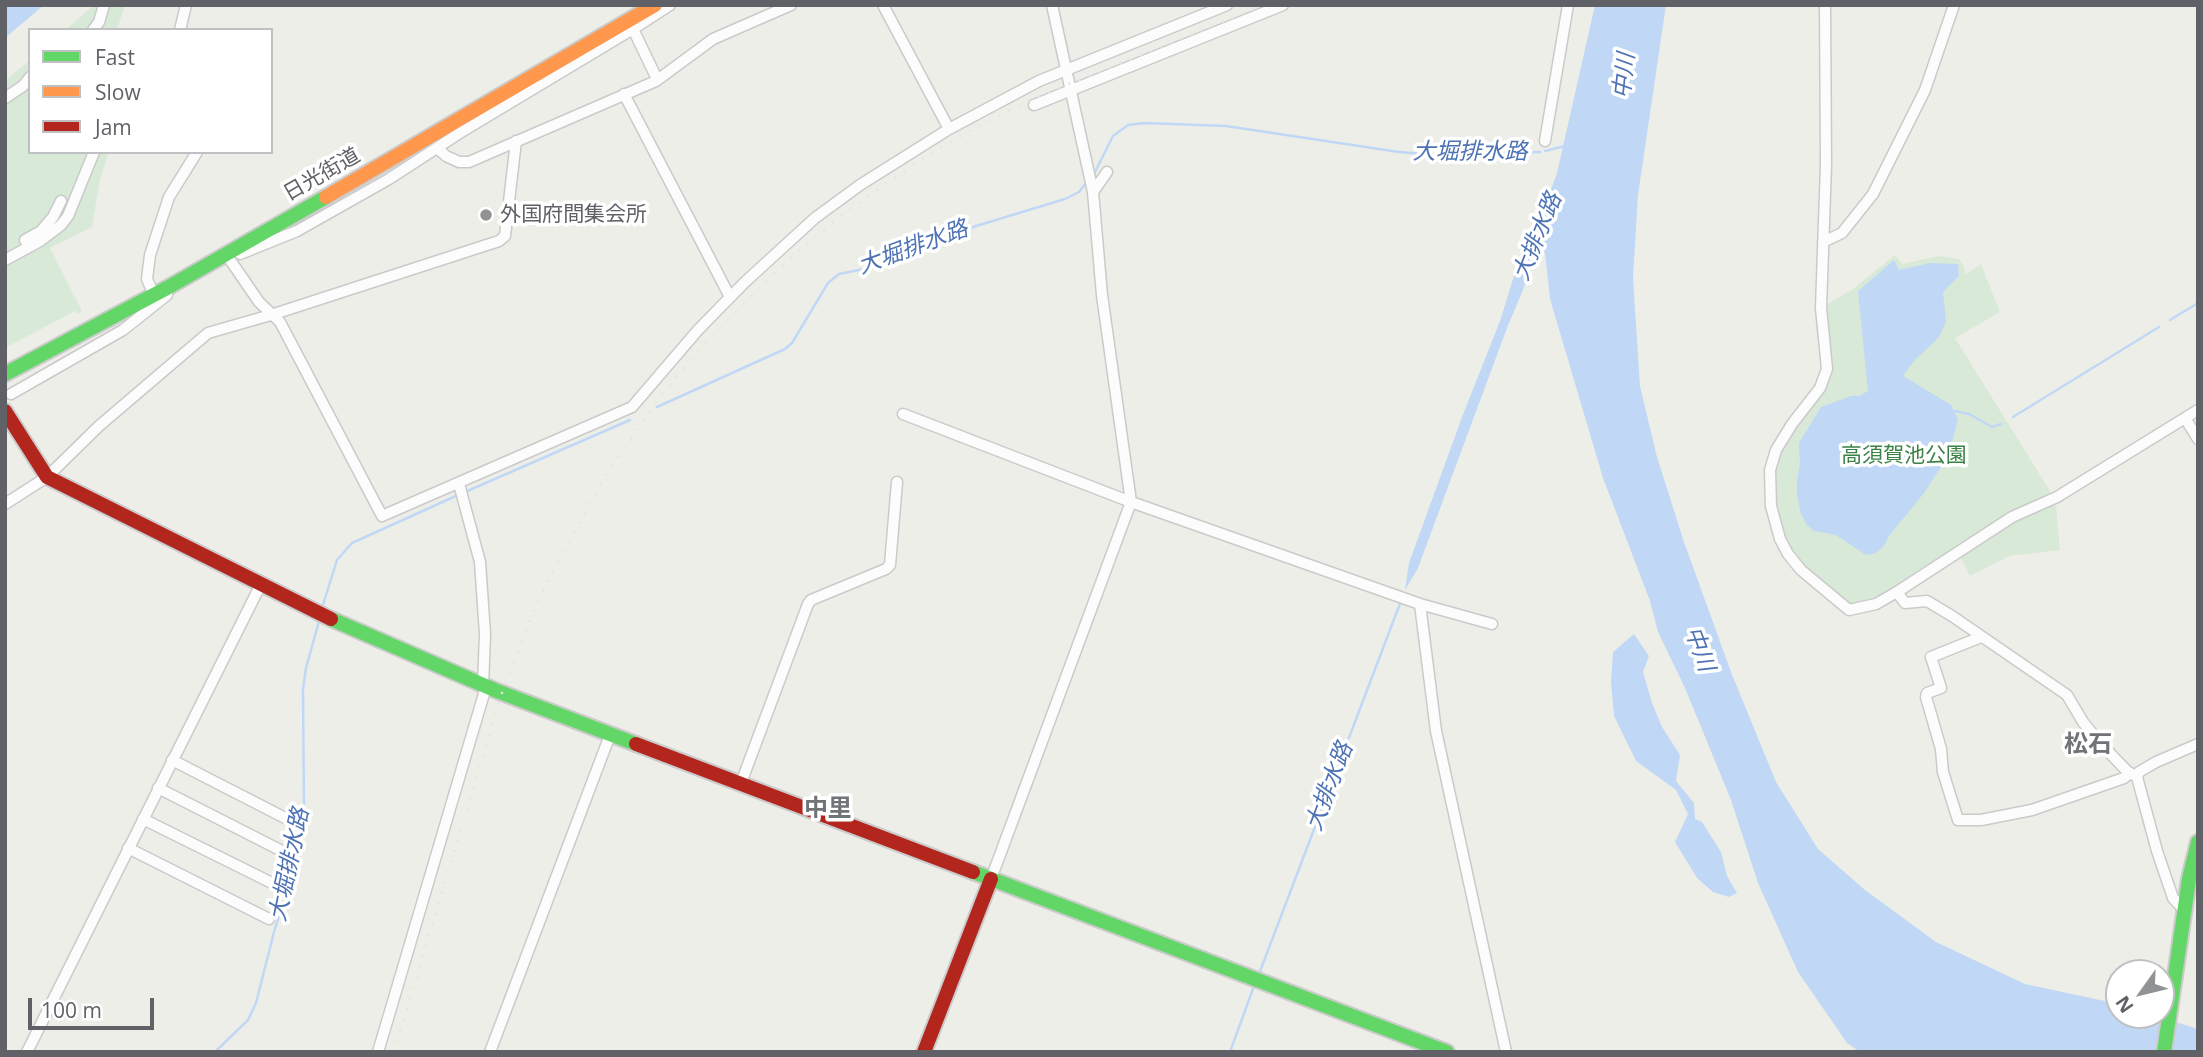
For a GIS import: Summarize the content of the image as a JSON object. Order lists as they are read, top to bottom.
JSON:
{
  "streets": {
    "main road": ["日光街道"]
  },
  "districts": ["松石", "中里"],
  "water": ["中川", "大堀排水路", "大排水路"],
  "parks": ["高須賀池公園"],
  "places": ["外国府間集会所"],
  "legend": ["Fast", "Slow", "Jam"],
  "scale_bar": "100 m",
  "north": "bottom left"
}
